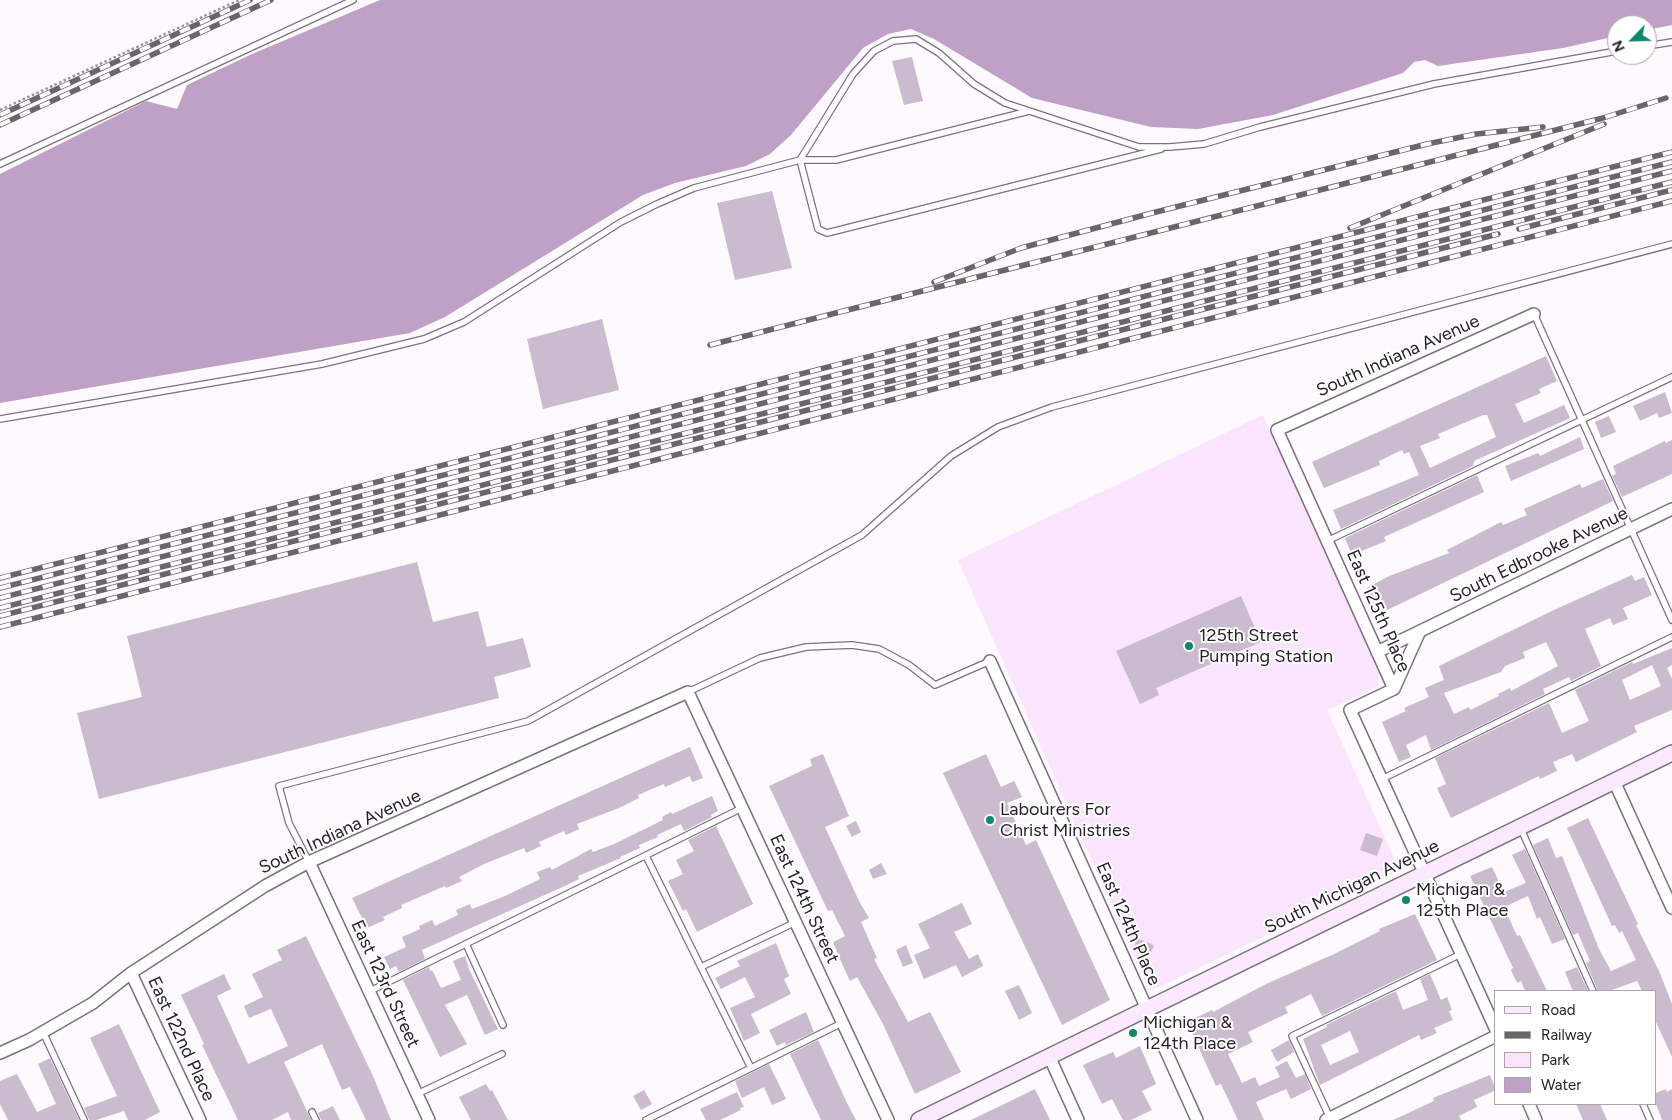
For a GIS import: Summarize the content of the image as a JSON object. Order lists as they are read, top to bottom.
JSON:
{
  "streets": {
    "main road": ["South Michigan Avenue"],
    "street": [
      "South Indiana Avenue",
      "South Edbrooke Avenue",
      "East 125th Place",
      "East 124th Street",
      "East 124th Place",
      "East 123rd Street",
      "East 122nd Place"
    ]
  },
  "crossings": [
    ["South Indiana Avenue", "East 125th Place"],
    ["South Indiana Avenue", "East 124th Street"],
    ["South Indiana Avenue", "East 123rd Street"],
    ["South Indiana Avenue", "East 122nd Place"],
    ["South Edbrooke Avenue", "East 125th Place"],
    ["East 125th Place", "South Michigan Avenue"],
    ["South Michigan Avenue", "East 124th Place"]
  ],
  "places": [
    "125th Street Pumping Station",
    "Labourers For Christ Ministries",
    "Michigan & 125th Place",
    "Michigan & 124th Place"
  ],
  "legend": [
    "Road",
    "Railway",
    "Park",
    "Water"
  ],
  "north": "bottom left"
}
